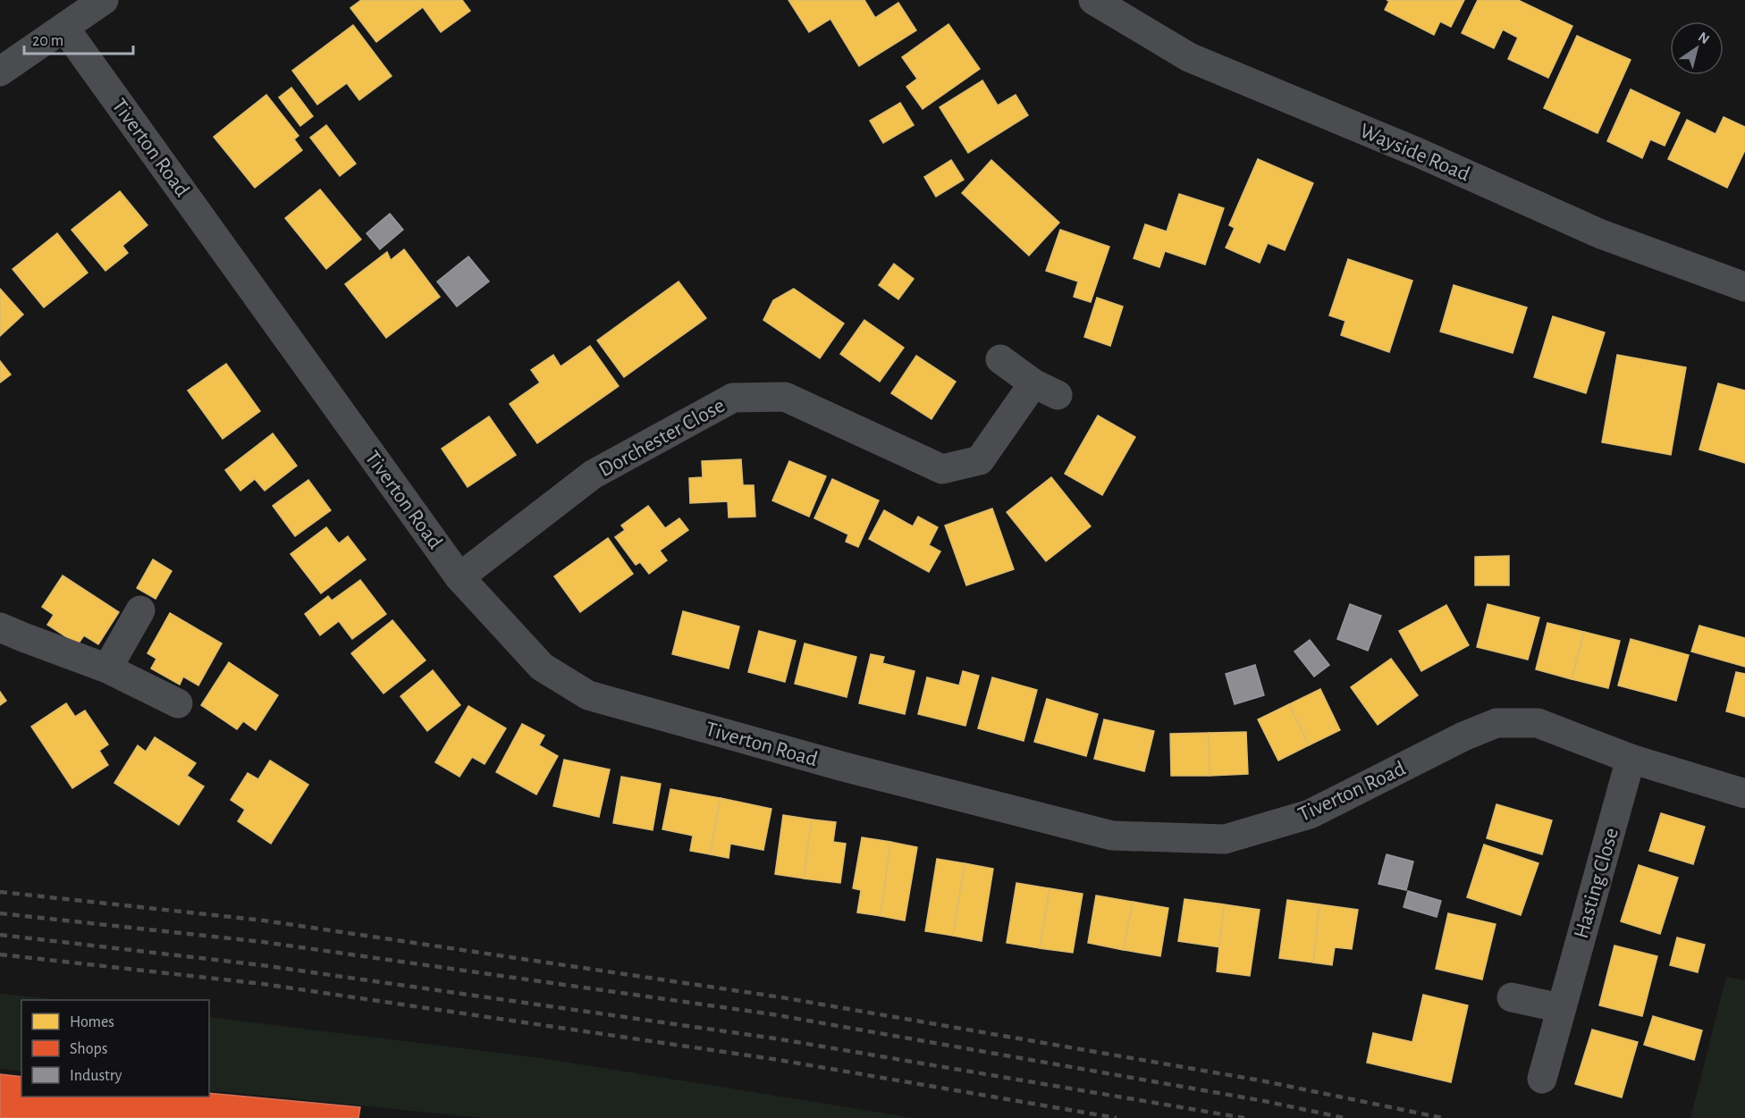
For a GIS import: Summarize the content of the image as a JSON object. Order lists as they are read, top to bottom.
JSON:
{
  "streets": {
    "street": [
      "Tiverton Road",
      "Wayside Road",
      "Dorchester Close",
      "Hasting Close"
    ]
  },
  "crossings": [
    ["Tiverton Road", "Dorchester Close"],
    ["Tiverton Road", "Hasting Close"]
  ],
  "legend": ["Homes", "Shops", "Industry"],
  "scale_bar": "20 m",
  "north": "top right"
}
